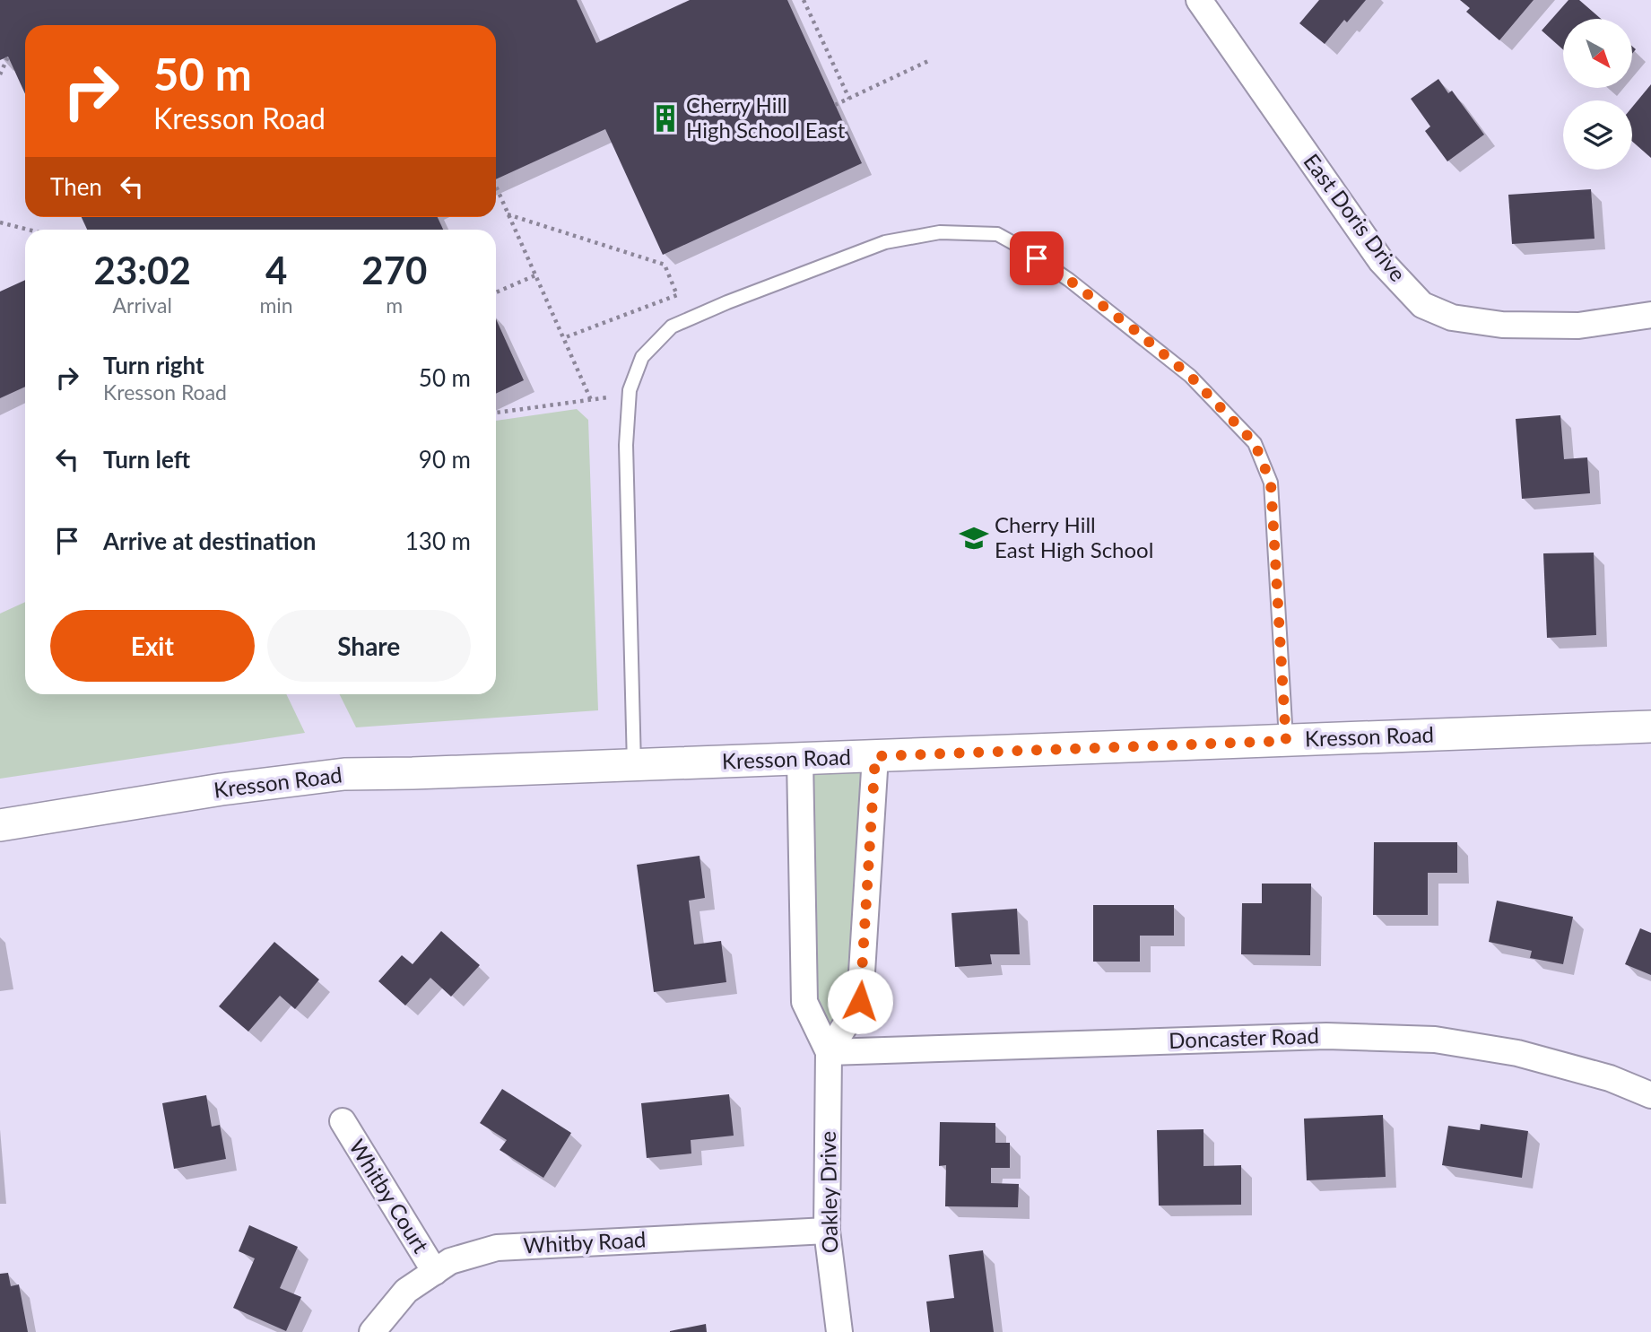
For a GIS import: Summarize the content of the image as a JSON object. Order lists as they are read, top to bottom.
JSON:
{
  "streets": {
    "street": [
      "East Doris Drive",
      "Kresson Road",
      "Doncaster Road",
      "Oakley Drive",
      "Whitby Court",
      "Whitby Road"
    ]
  },
  "crossings": [
    ["Doncaster Road", "Oakley Drive"],
    ["Oakley Drive", "Whitby Road"],
    ["Whitby Court", "Whitby Road"]
  ],
  "places": {
    "building": ["Cherry Hill High School East"],
    "school or university": ["Cherry Hill East High School"]
  },
  "north": "bottom right",
  "page": {
    "turn": ["50 m", "Kresson Road"],
    "then": "Then",
    "eta": [
      "23:02",
      "Arrival",
      "4",
      "min",
      "270",
      "m"
    ],
    "list": [
      {
        "name": "Turn right",
        "note": "Kresson Road",
        "value": "50 m"
      },
      {
        "name": "Turn left",
        "value": "90 m"
      },
      {
        "name": "Arrive at destination",
        "value": "130 m"
      }
    ],
    "buttons": ["Exit", "Share"]
  }
}
